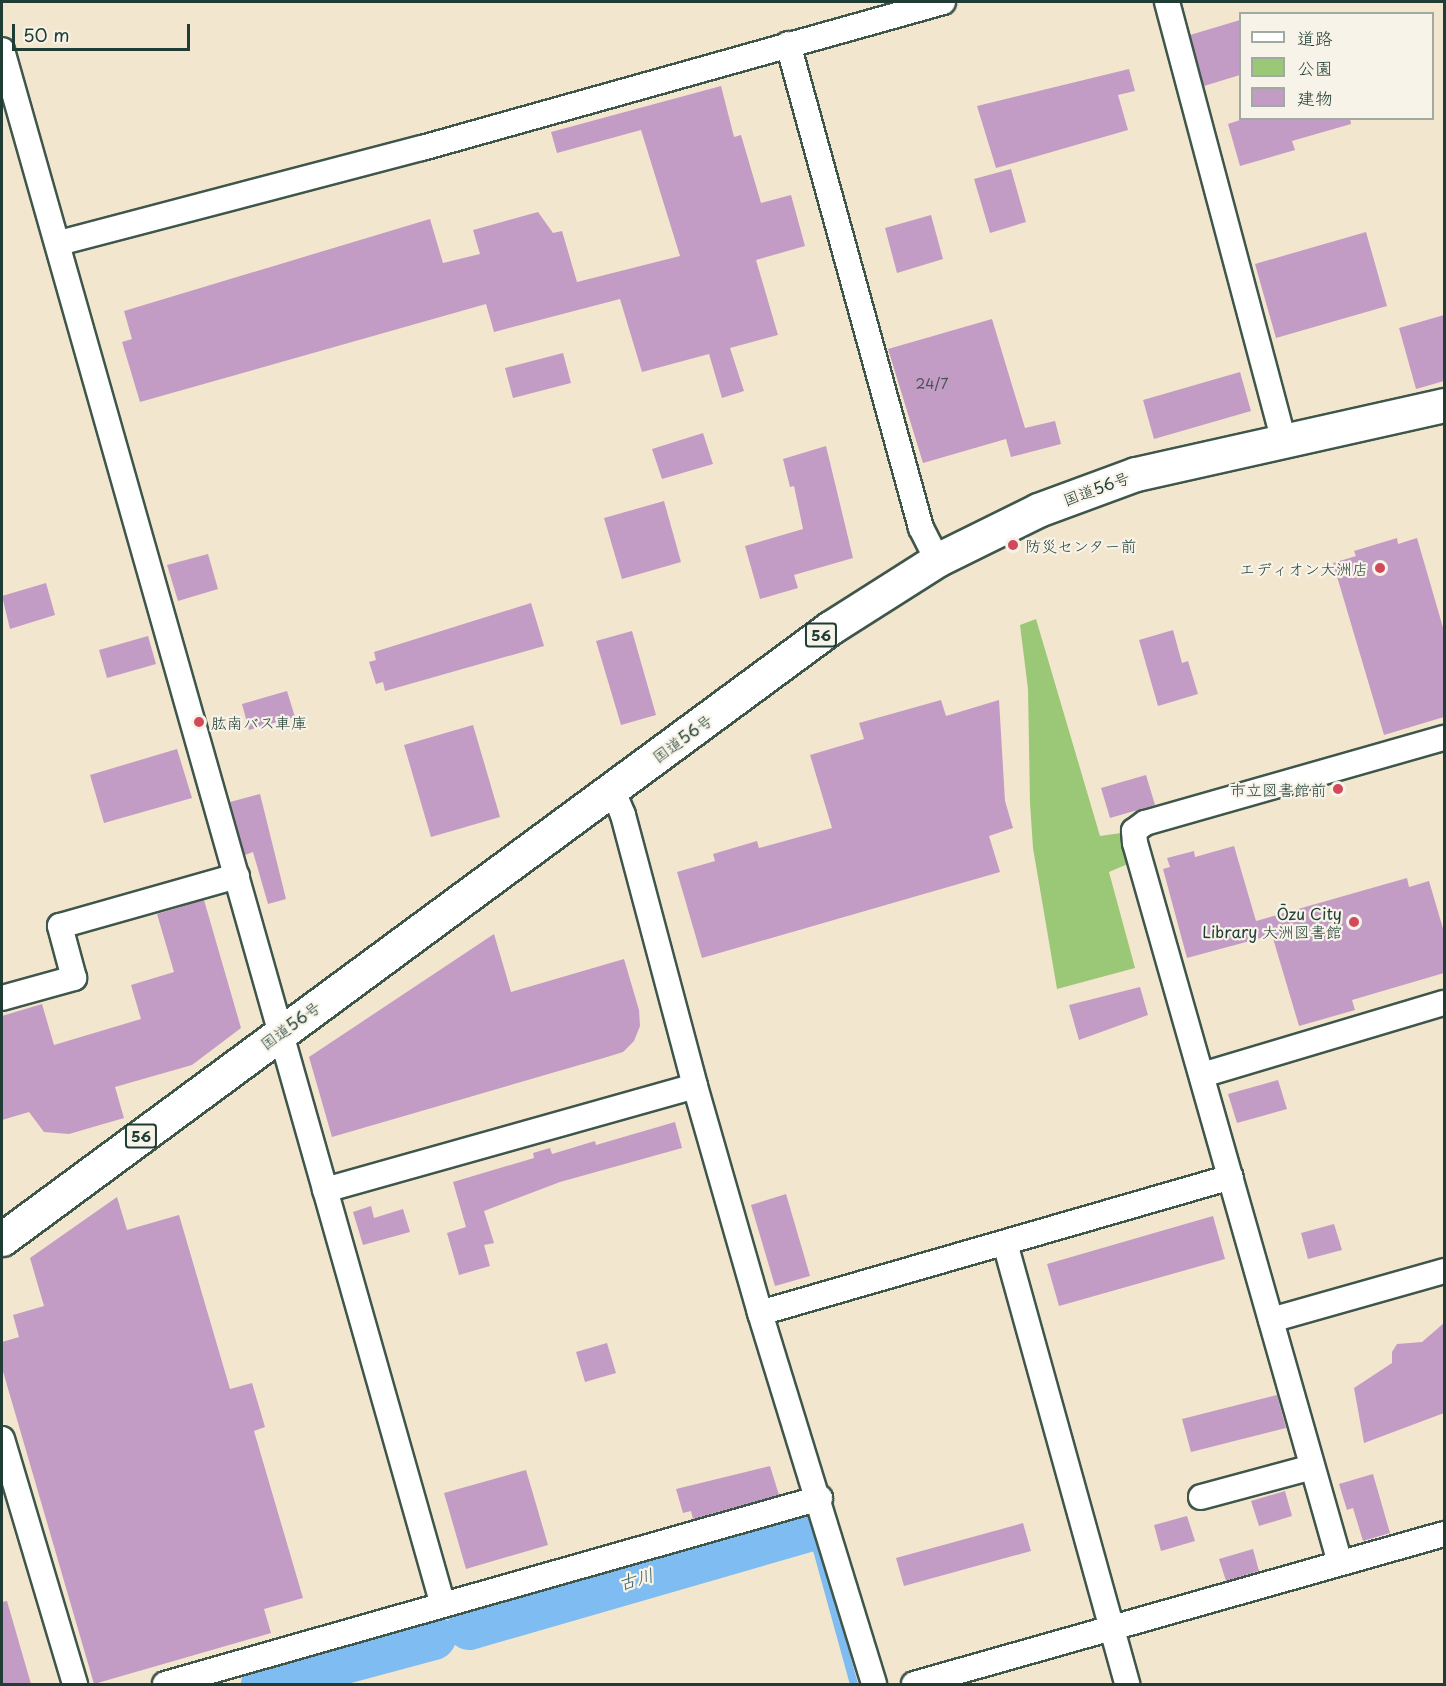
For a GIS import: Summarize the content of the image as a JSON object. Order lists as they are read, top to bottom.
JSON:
{
  "streets": {
    "highway": ["国道56号", "56"]
  },
  "water": ["古川"],
  "places": [
    "防災センター前",
    "エディオン大洲店",
    "肱南バス車庫",
    "市立図書館前",
    "Ōzu City Library 大洲図書館"
  ],
  "house_numbers": ["24/7"],
  "legend": ["道路", "公園", "建物"],
  "scale_bar": "50 m"
}
